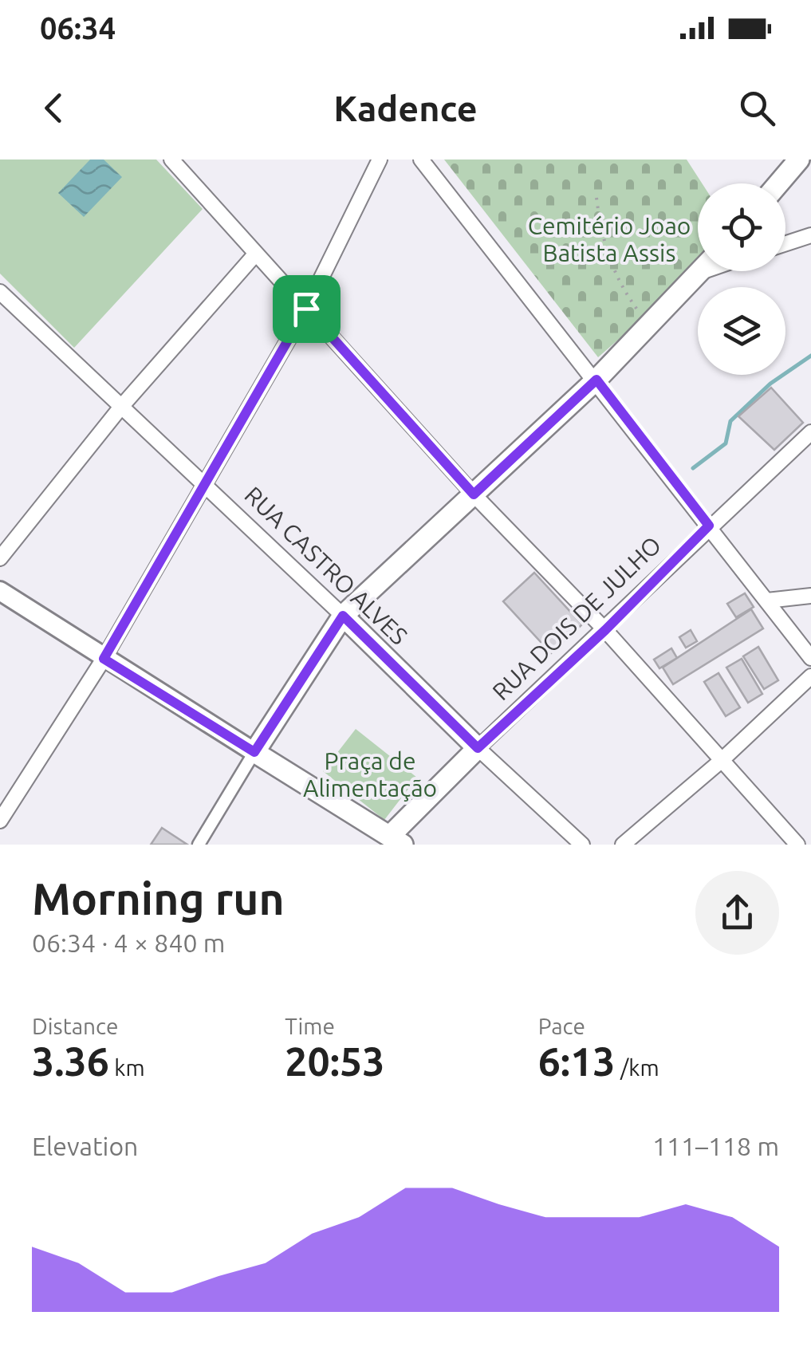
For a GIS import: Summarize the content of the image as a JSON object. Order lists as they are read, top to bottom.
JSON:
{
  "streets": {
    "main road": ["RUA CASTRO ALVES", "RUA DOIS DE JULHO"]
  },
  "crossings": [
    ["RUA CASTRO ALVES", "RUA DOIS DE JULHO"]
  ],
  "parks": ["Cemitério Joao Batista Assis", "Praça de Alimentação"],
  "page": {
    "status": "06:34",
    "header": "Kadence",
    "heading": ["Morning run", "06:34 · 4 × 840 m"],
    "stats": [
      ["Distance", "3.36 km"],
      ["Time", "20:53"],
      ["Pace", "6:13 /km"]
    ],
    "chart": ["Elevation", "111–118 m"]
  }
}
